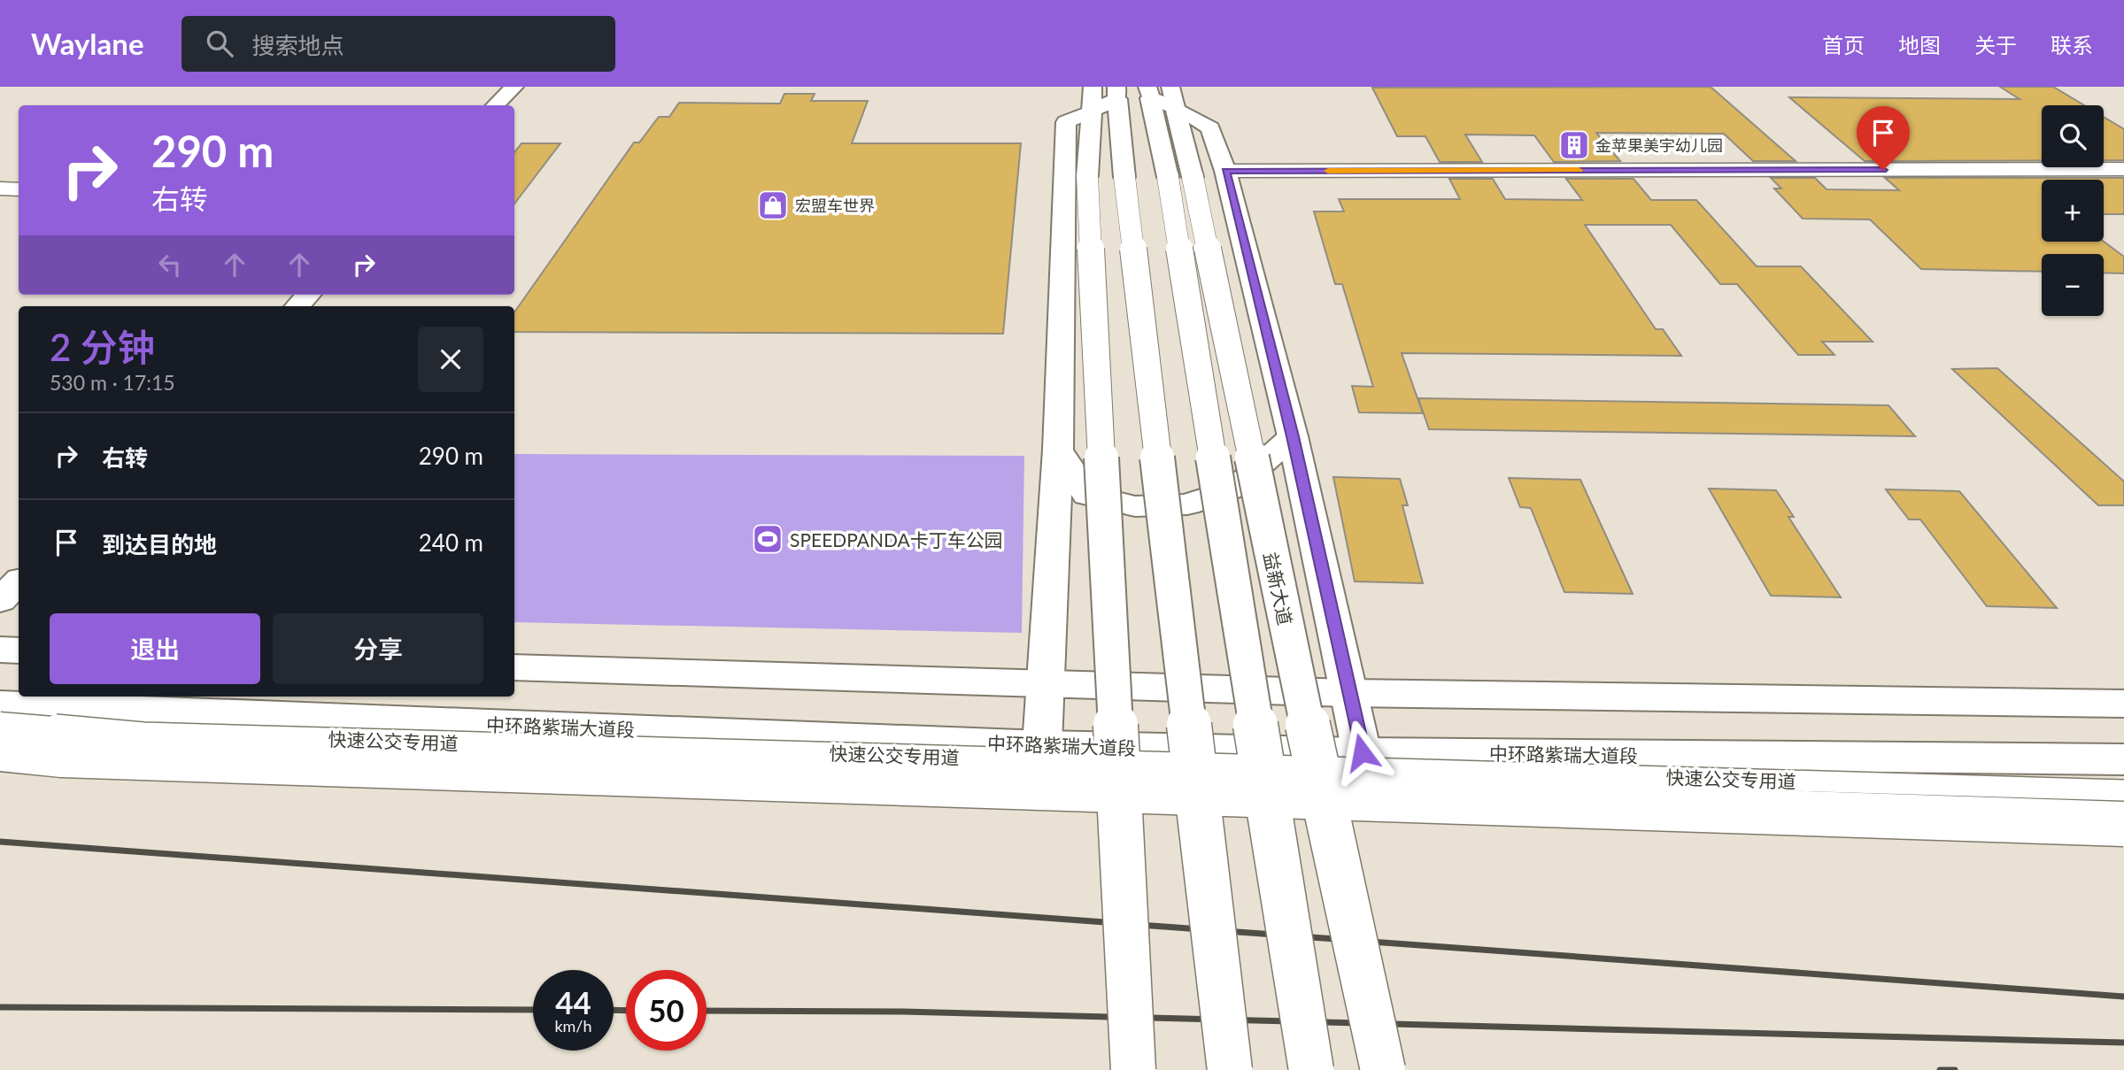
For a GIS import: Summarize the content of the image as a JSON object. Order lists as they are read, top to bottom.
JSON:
{
  "streets": {
    "main road": ["益新大道", "中环路紫瑞大道段"],
    "lane": ["快速公交专用道"]
  },
  "places": {
    "building": ["金苹果美宇幼儿园"],
    "shop": ["宏盟车世界"],
    "sports": ["SPEEDPANDA卡丁车公园"]
  },
  "page": {
    "header": "Waylane",
    "search": "搜索地点",
    "nav": [
      "首页",
      "地图",
      "关于",
      "联系"
    ],
    "map_buttons": ["+", "−"],
    "turn": ["290 m", "右转"],
    "heading": ["2 分钟", "530 m · 17:15"],
    "list": [
      {
        "name": "右转",
        "value": "290 m"
      },
      {
        "name": "到达目的地",
        "value": "240 m"
      }
    ],
    "buttons": ["退出", "分享"],
    "speed": "44 km/h",
    "limit": "50"
  }
}
